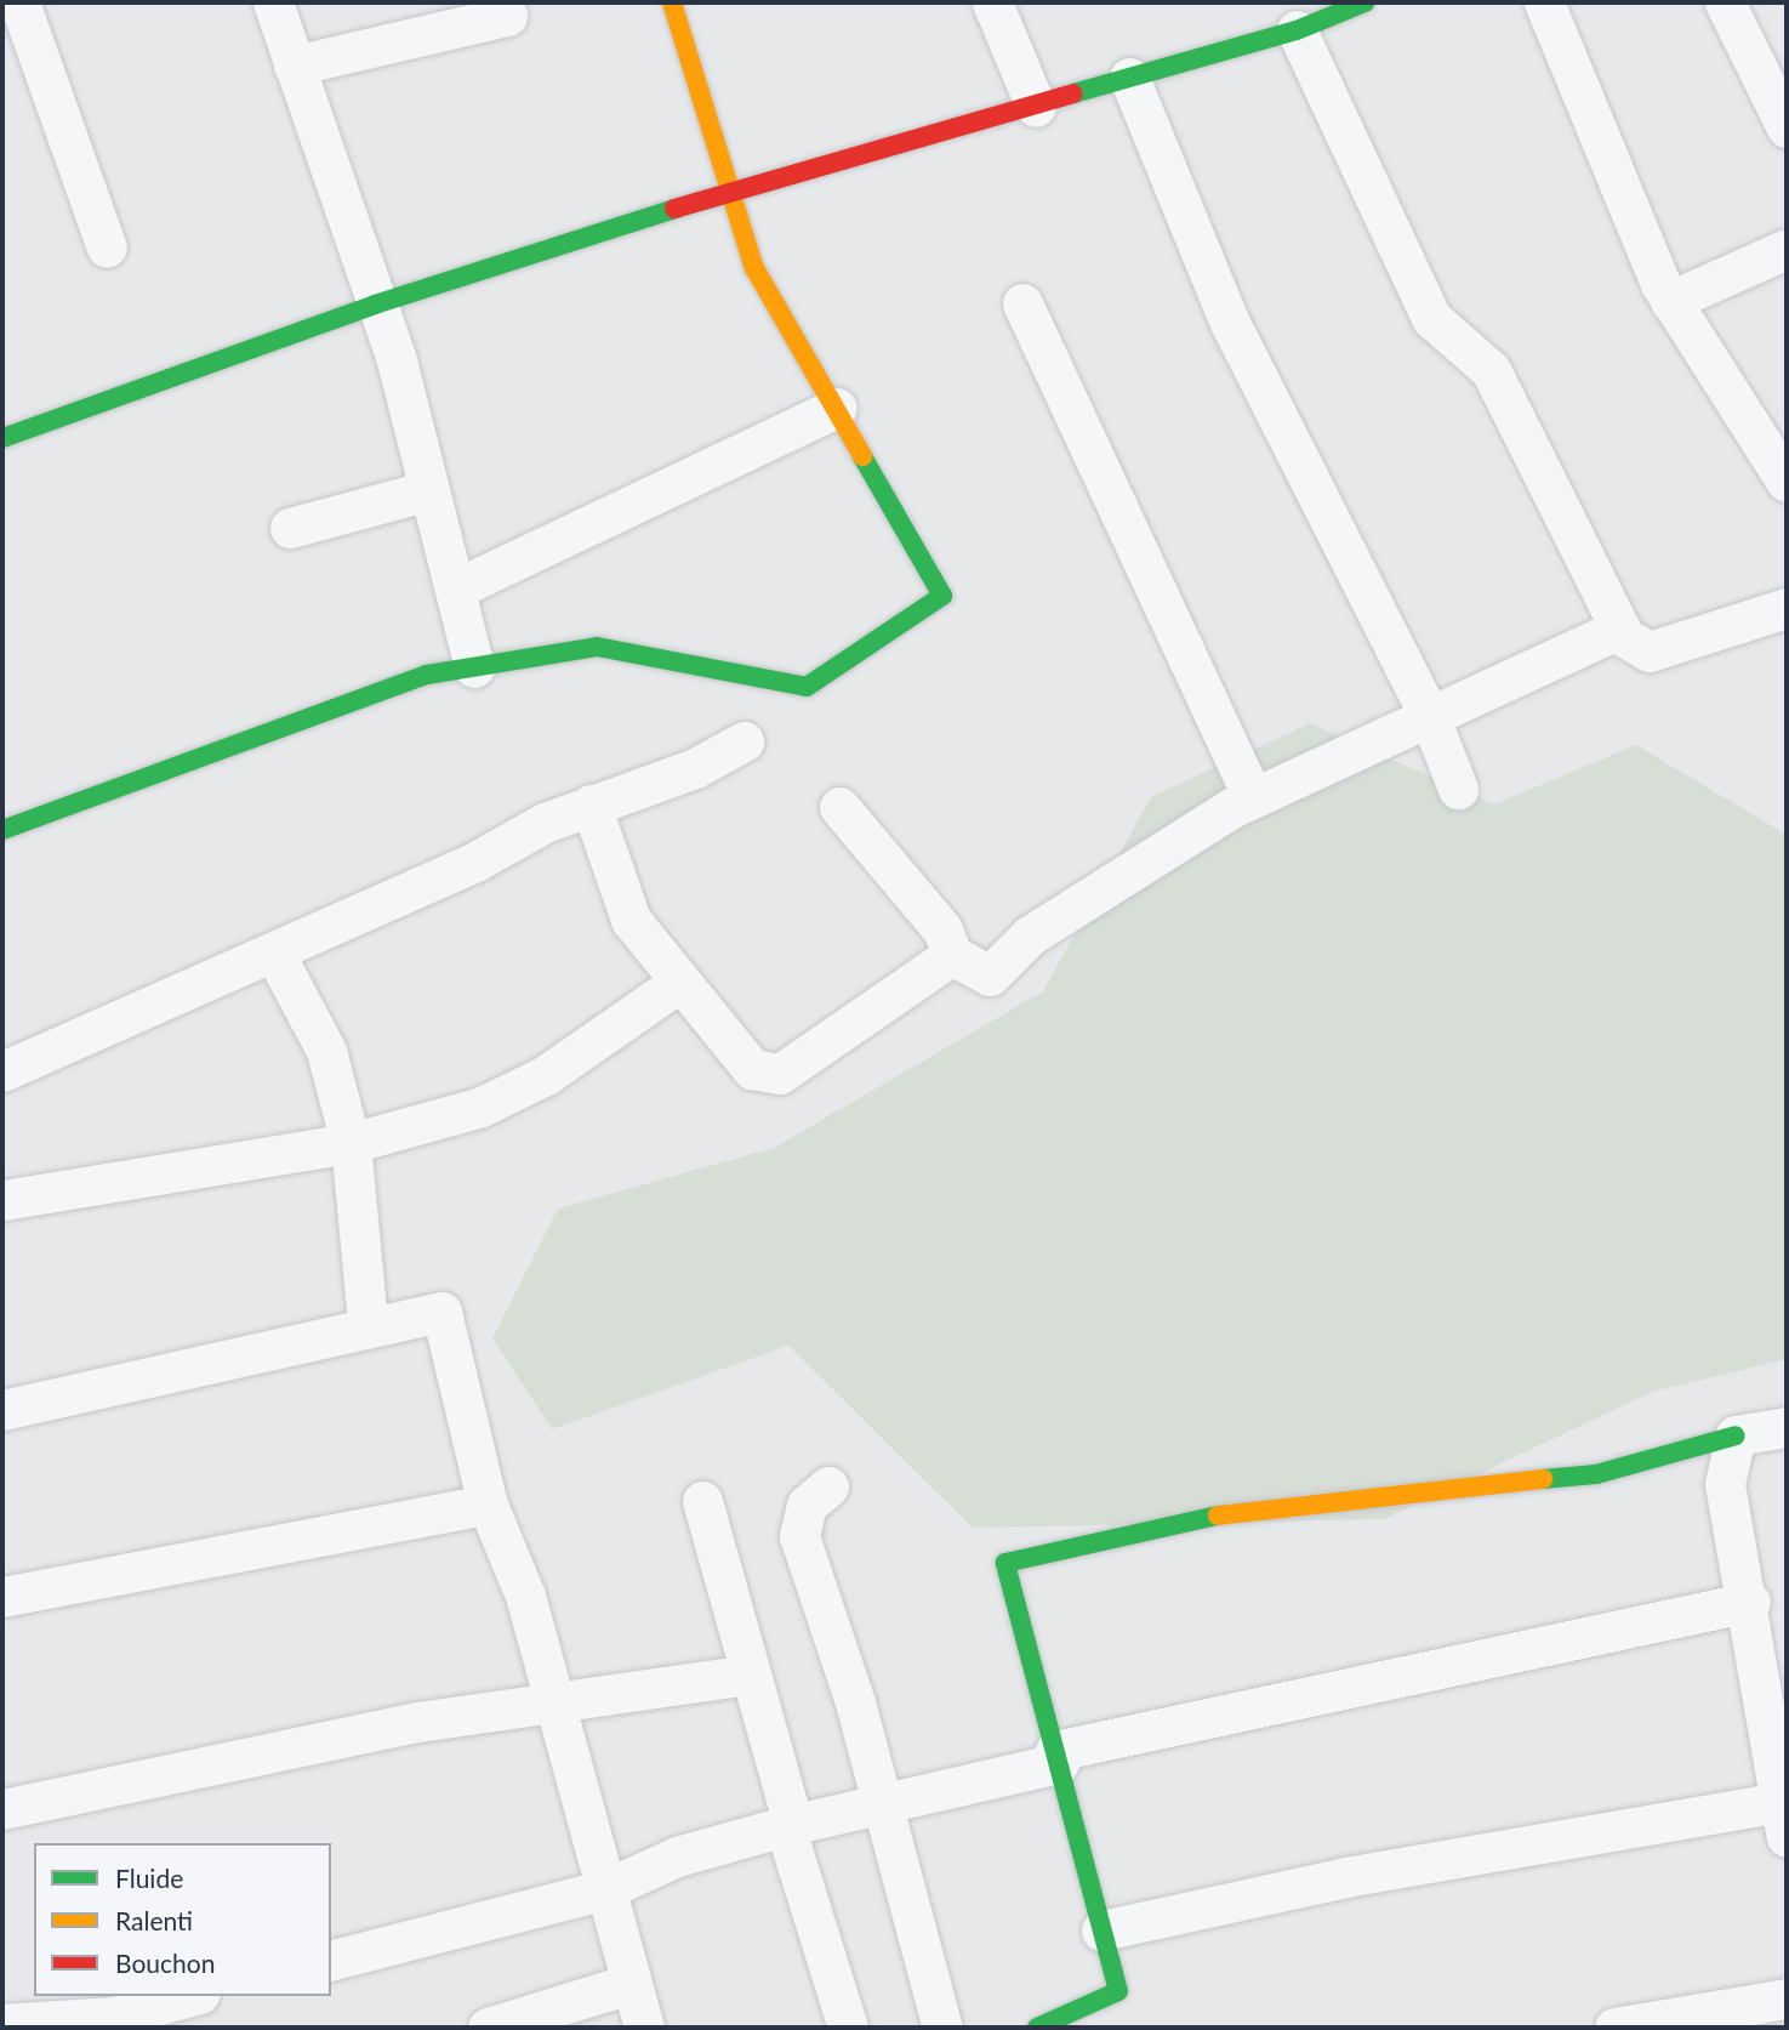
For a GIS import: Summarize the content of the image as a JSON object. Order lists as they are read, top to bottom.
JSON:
{
  "legend": ["Fluide", "Ralenti", "Bouchon"]
}
